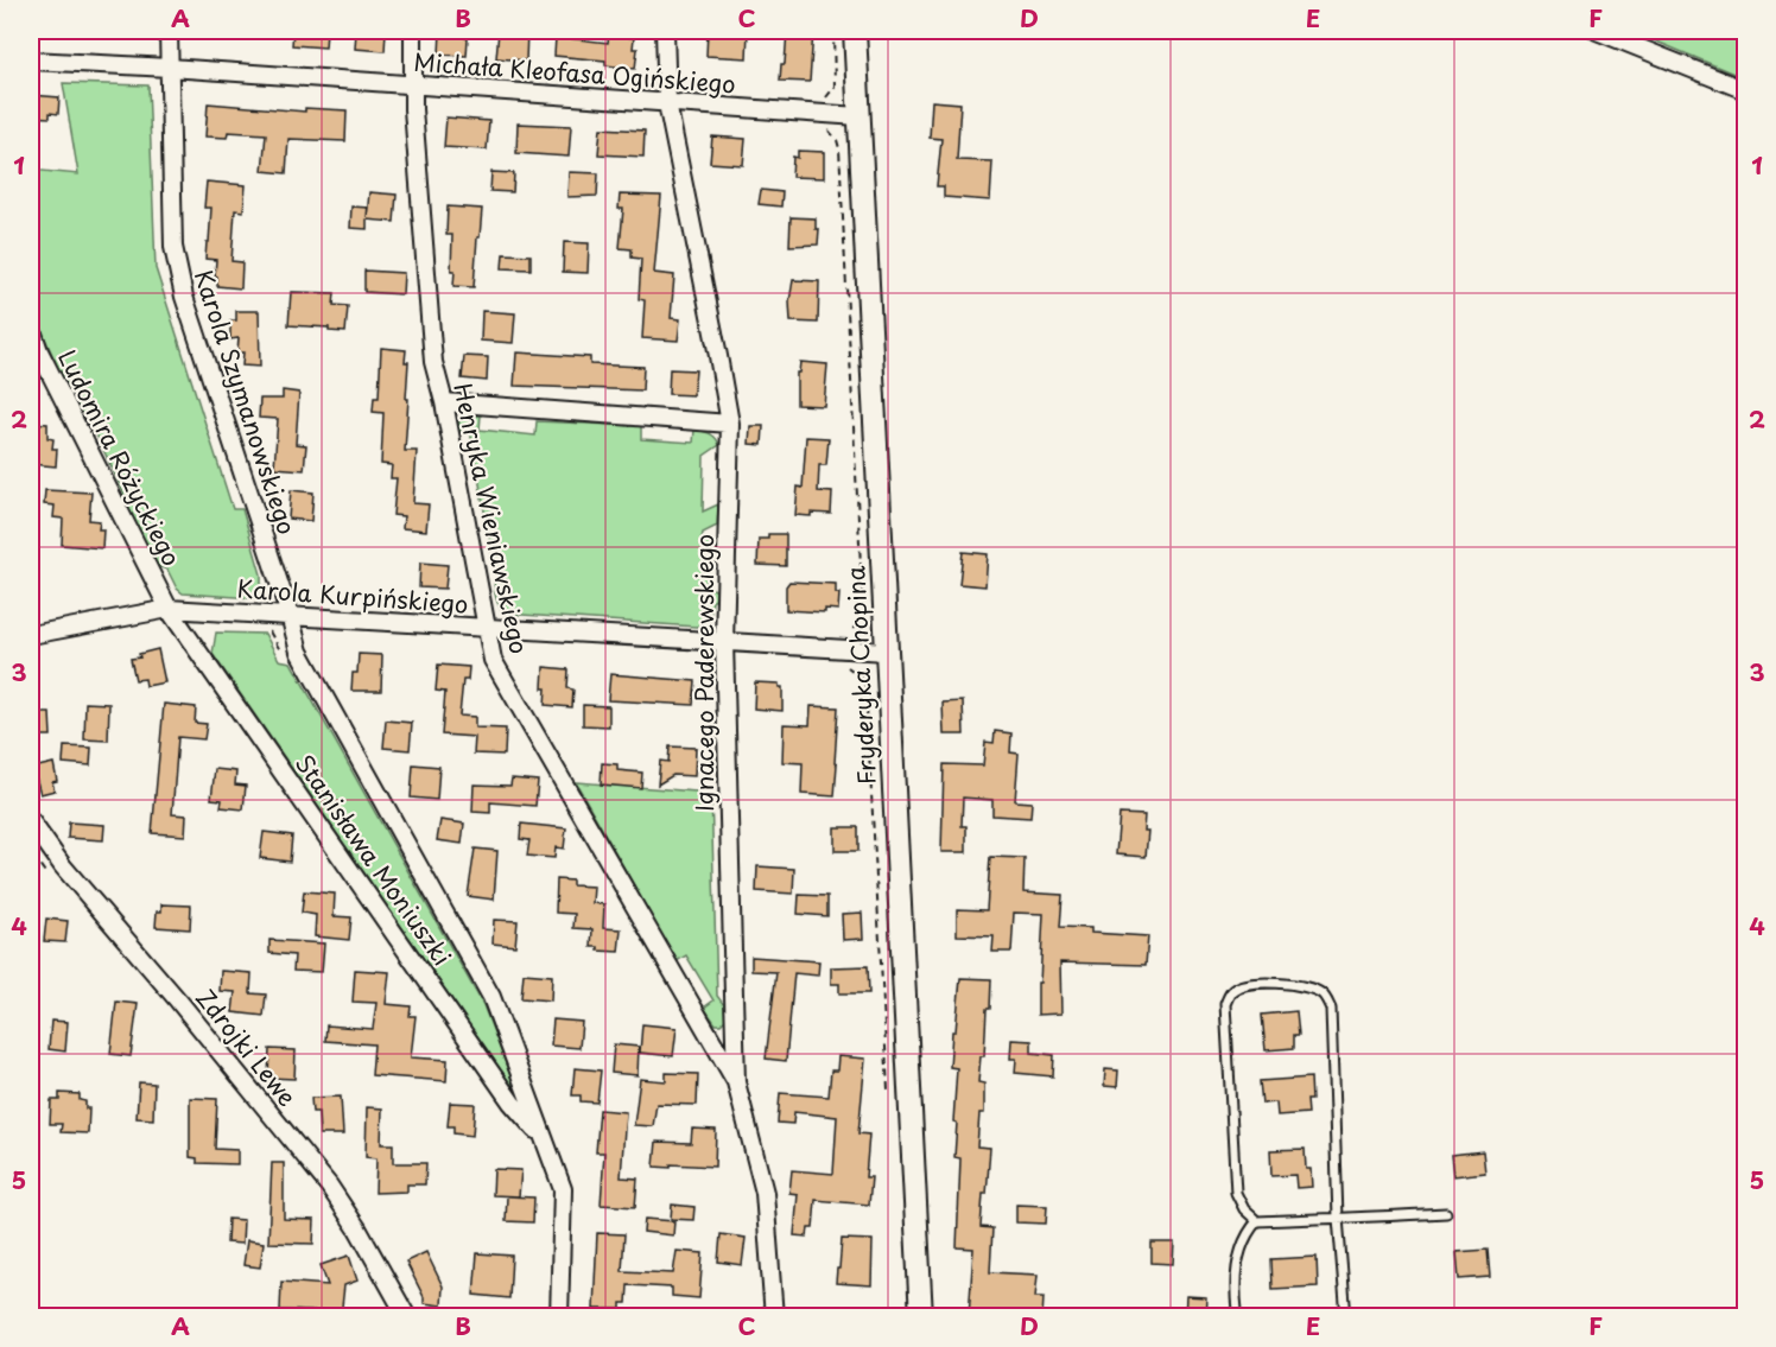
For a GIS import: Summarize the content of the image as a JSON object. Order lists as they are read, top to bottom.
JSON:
{
  "streets": {
    "street": [
      "Michała Kleofasa Ogińskiego",
      "Karola Szymanowskiego",
      "Ludomira Różyckiego",
      "Henryka Wieniawskiego",
      "Karola Kurpińskiego",
      "Ignacego Paderewskiego",
      "Fryderyka Chopina",
      "Stanisława Moniuszki",
      "Zdrojki Lewe"
    ]
  },
  "crossings": [
    ["Michała Kleofasa Ogińskiego", "Karola Szymanowskiego"],
    ["Michała Kleofasa Ogińskiego", "Henryka Wieniawskiego"],
    ["Michała Kleofasa Ogińskiego", "Ignacego Paderewskiego"],
    ["Michała Kleofasa Ogińskiego", "Fryderyka Chopina"],
    ["Karola Szymanowskiego", "Karola Kurpińskiego"],
    ["Karola Szymanowskiego", "Stanisława Moniuszki"],
    ["Ludomira Różyckiego", "Karola Kurpińskiego"],
    ["Ludomira Różyckiego", "Stanisława Moniuszki"],
    ["Henryka Wieniawskiego", "Karola Kurpińskiego"],
    ["Henryka Wieniawskiego", "Ignacego Paderewskiego"],
    ["Karola Kurpińskiego", "Ignacego Paderewskiego"],
    ["Karola Kurpińskiego", "Fryderyka Chopina"],
    ["Karola Kurpińskiego", "Stanisława Moniuszki"]
  ],
  "grid": {
    "columns": [
      "A",
      "B",
      "C",
      "D",
      "E",
      "F"
    ],
    "rows": [
      "1",
      "2",
      "3",
      "4",
      "5"
    ]
  }
}
